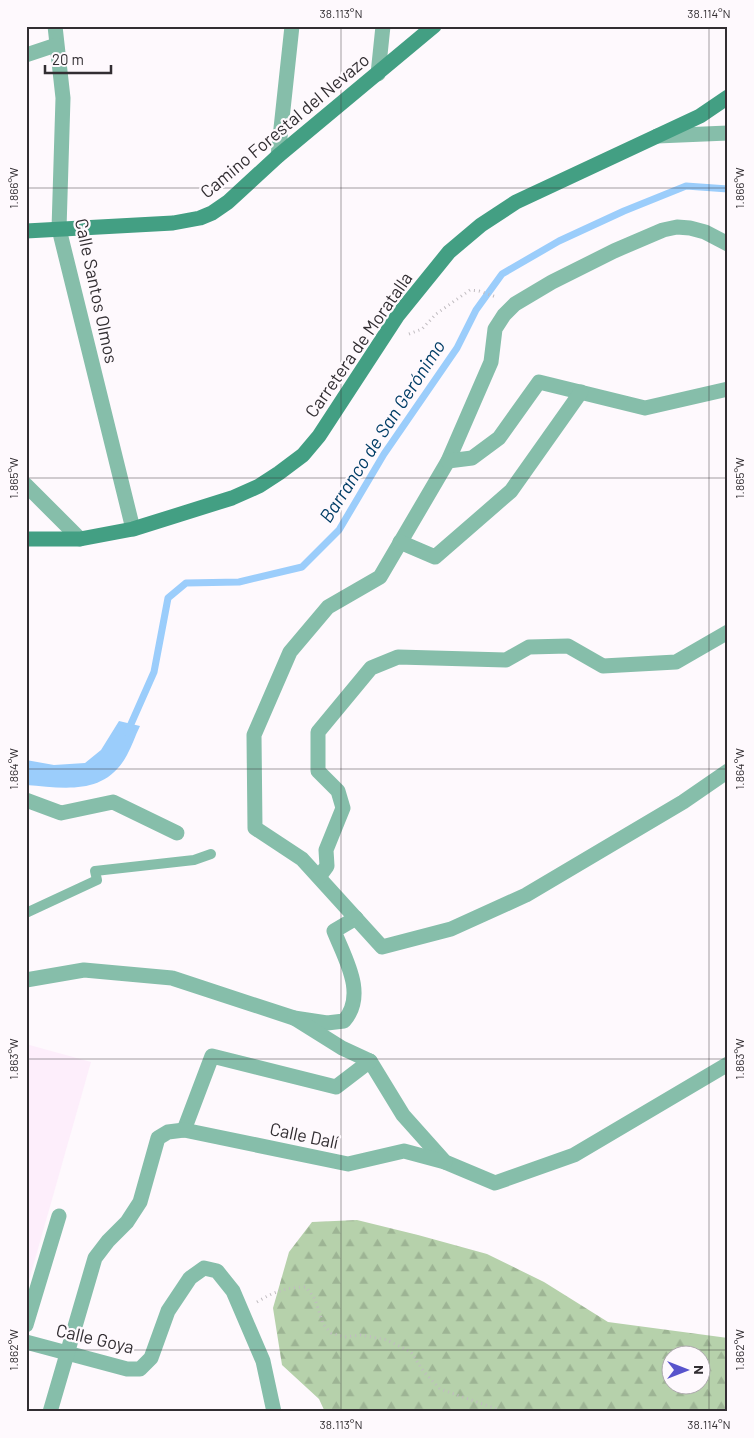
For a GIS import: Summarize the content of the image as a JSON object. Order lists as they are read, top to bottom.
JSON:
{
  "streets": {
    "main road": ["Camino Forestal del Nevazo", "Carretera de Moratalla"],
    "street": ["Calle Santos Olmos", "Calle Dalí", "Calle Goya"]
  },
  "crossings": [
    ["Camino Forestal del Nevazo", "Calle Santos Olmos"],
    ["Calle Santos Olmos", "Carretera de Moratalla"]
  ],
  "water": ["Barranco de San Gerónimo"],
  "scale_bar": "20 m",
  "north": "right",
  "coordinates": [
    "38.113°N",
    "38.114°N",
    "1.866°W",
    "1.865°W",
    "1.864°W",
    "1.863°W",
    "1.862°W"
  ]
}
